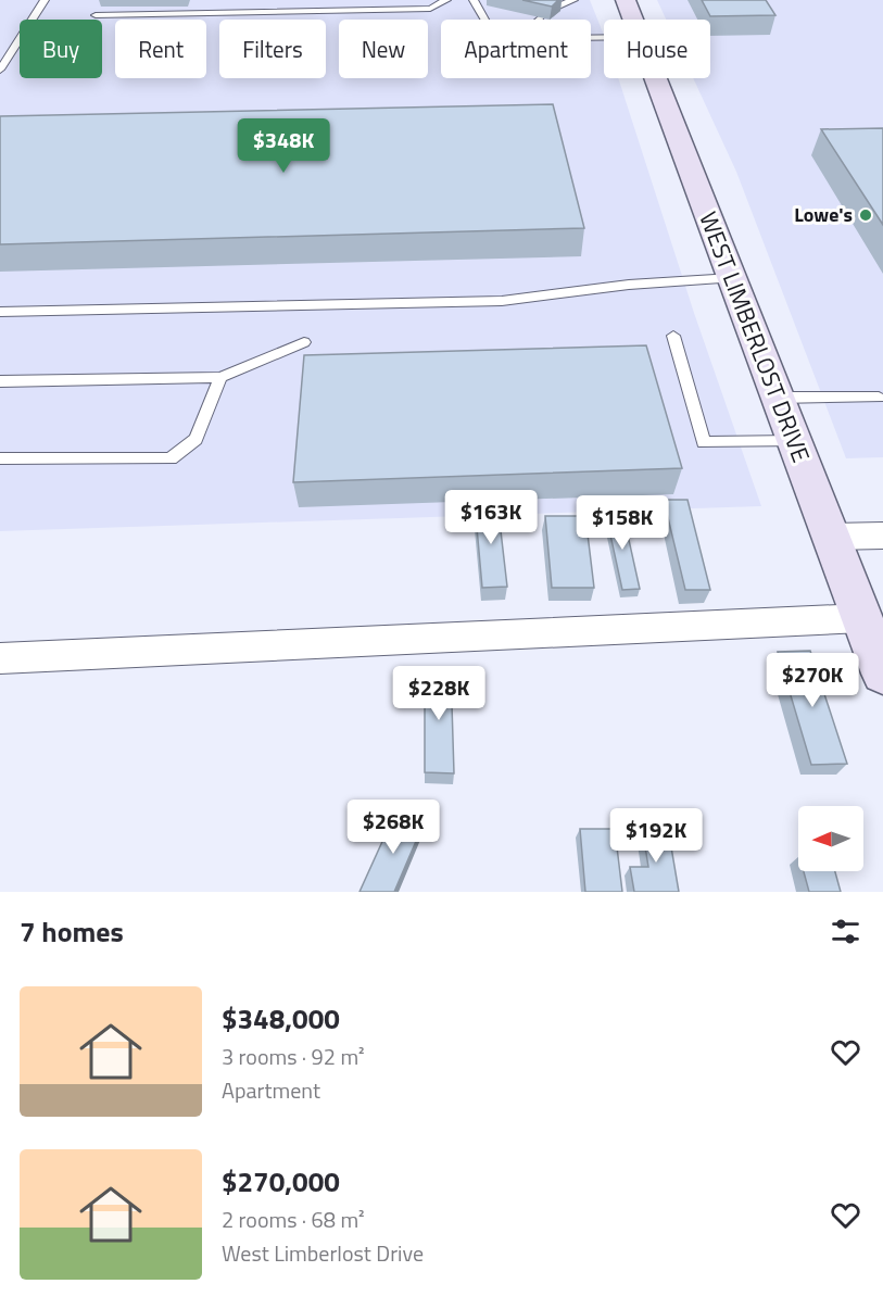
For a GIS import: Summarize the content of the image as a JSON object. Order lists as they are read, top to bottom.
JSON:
{
  "streets": {
    "street": ["WEST LIMBERLOST DRIVE"]
  },
  "places": ["Lowe's"],
  "north": "left",
  "page": {
    "chip": [
      "Buy",
      "Rent",
      "Filters",
      "New",
      "Apartment",
      "House"
    ],
    "price": [
      "$348K",
      "$163K",
      "$158K",
      "$270K",
      "$228K",
      "$268K",
      "$192K"
    ],
    "heading": "7 homes",
    "list": [
      {
        "name": "$348,000",
        "note": "3 rooms · 92 m² · Apartment"
      },
      {
        "name": "$270,000",
        "note": "2 rooms · 68 m² · West Limberlost Drive"
      }
    ]
  }
}
